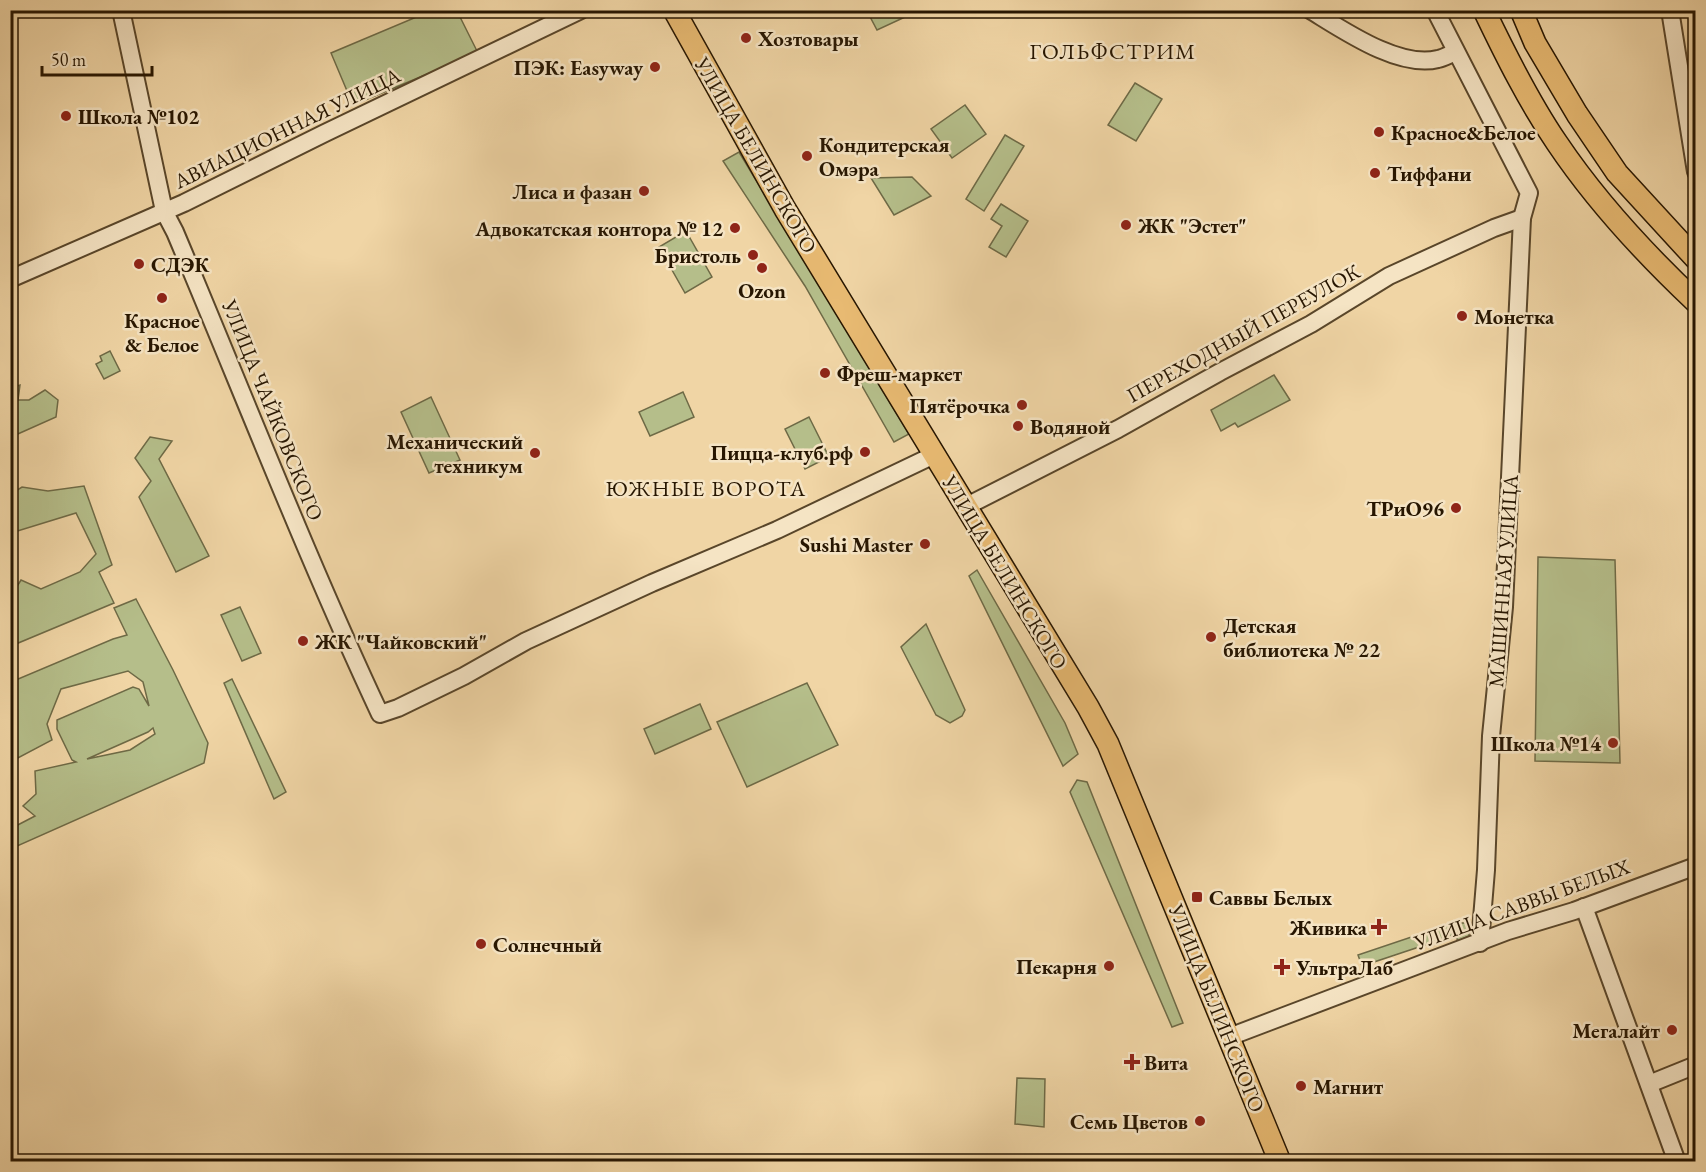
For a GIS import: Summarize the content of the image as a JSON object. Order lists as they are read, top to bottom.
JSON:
{
  "streets": {
    "main road": ["УЛИЦА БЕЛИНСКОГО"],
    "street": [
      "АВИАЦИОННАЯ УЛИЦА",
      "ПЕРЕХОДНЫЙ ПЕРЕУЛОК",
      "УЛИЦА ЧАЙКОВСКОГО",
      "МАШИННАЯ УЛИЦА",
      "УЛИЦА САВВЫ БЕЛЫХ"
    ]
  },
  "crossings": [
    ["АВИАЦИОННАЯ УЛИЦА", "УЛИЦА ЧАЙКОВСКОГО"],
    ["УЛИЦА БЕЛИНСКОГО", "ПЕРЕХОДНЫЙ ПЕРЕУЛОК"],
    ["УЛИЦА БЕЛИНСКОГО", "УЛИЦА ЧАЙКОВСКОГО"],
    ["УЛИЦА БЕЛИНСКОГО", "УЛИЦА САВВЫ БЕЛЫХ"],
    ["ПЕРЕХОДНЫЙ ПЕРЕУЛОК", "МАШИННАЯ УЛИЦА"],
    ["МАШИННАЯ УЛИЦА", "УЛИЦА САВВЫ БЕЛЫХ"]
  ],
  "districts": ["ГОЛЬФСТРИМ", "ЮЖНЫЕ ВОРОТА"],
  "places": {
    "other": [
      "Хозтовары",
      "ПЭК: Easyway",
      "Школа №102",
      "Красное&Белое",
      "Кондитерская Омэра",
      "Тиффани",
      "Лиса и фазан",
      "ЖК \"Эстет\"",
      "Адвокатская контора № 12",
      "Бристоль",
      "СДЭК",
      "Ozon",
      "Красное & Белое",
      "Монетка",
      "Фреш-маркет",
      "Пятёрочка",
      "Водяной",
      "Пицца-клуб.рф",
      "Механический техникум",
      "ТРиО96",
      "Sushi Master",
      "Детская библиотека № 22",
      "ЖК \"Чайковский\"",
      "Школа №14",
      "Солнечный",
      "Пекарня",
      "Мегалайт",
      "Магнит",
      "Семь Цветов"
    ],
    "transit": ["Саввы Белых"],
    "health": ["Живика", "УльтраЛаб", "Вита"]
  },
  "scale_bar": "50 m"
}
